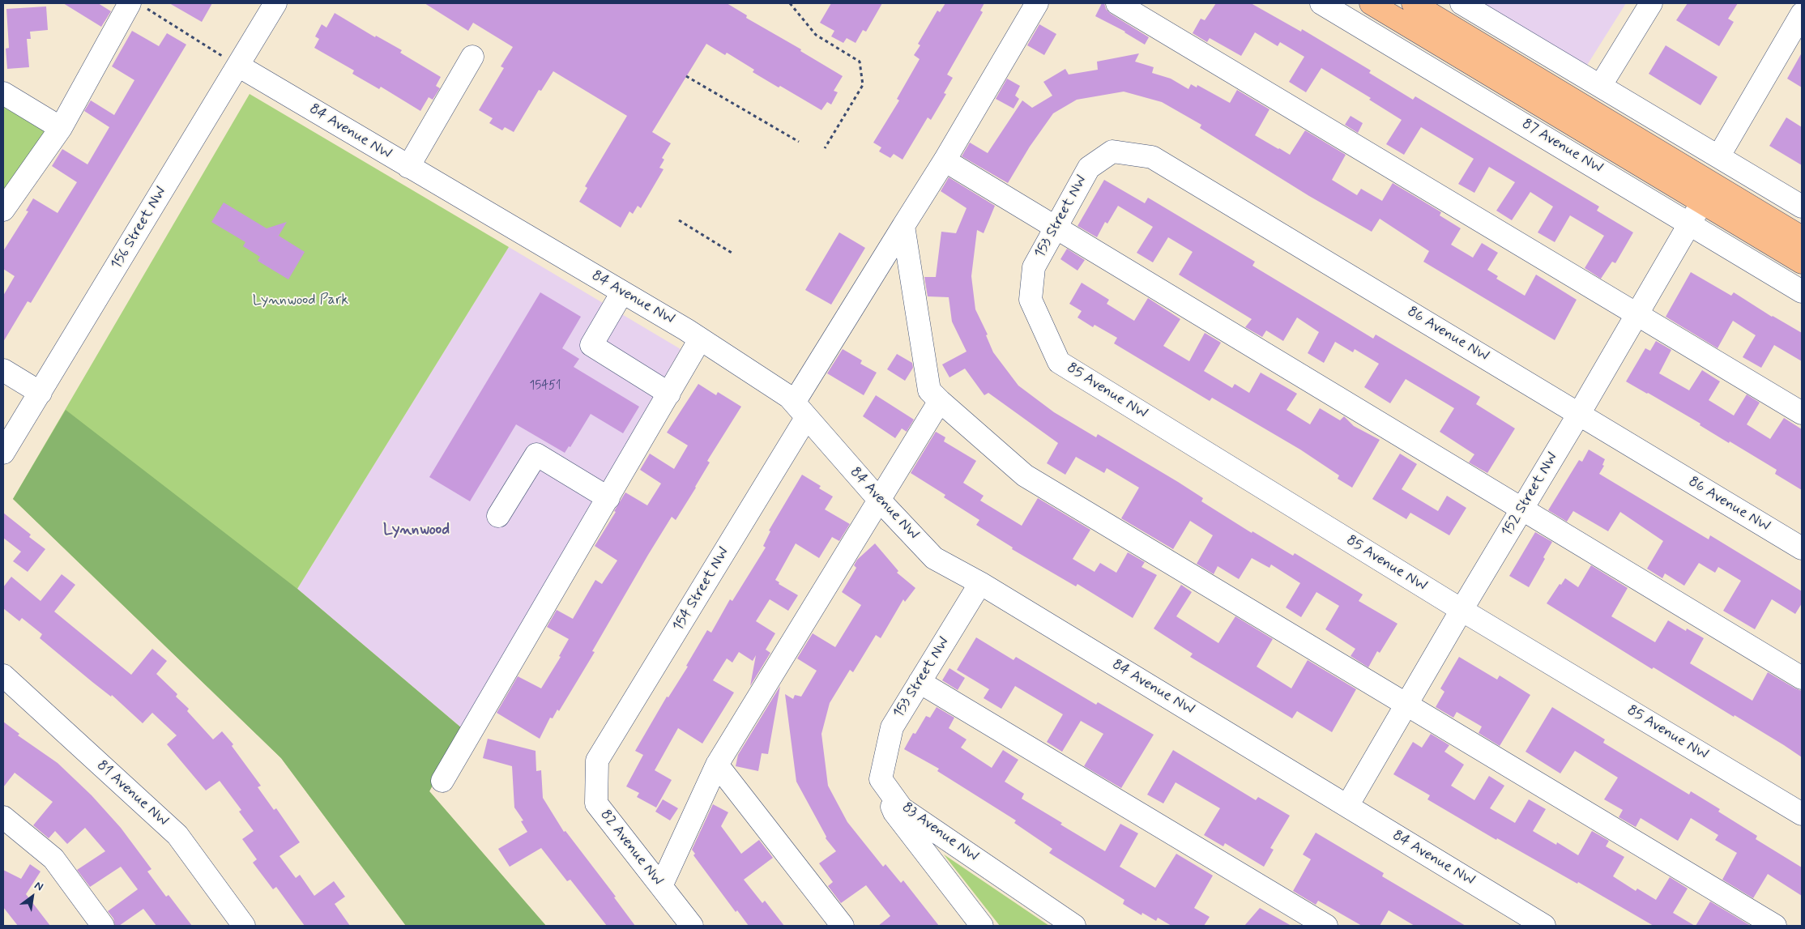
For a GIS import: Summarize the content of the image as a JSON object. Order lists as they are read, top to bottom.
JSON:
{
  "streets": {
    "main road": ["87 Avenue NW"],
    "street": [
      "84 Avenue NW",
      "153 Street NW",
      "156 Street NW",
      "86 Avenue NW",
      "85 Avenue NW",
      "152 Street NW",
      "154 Street NW",
      "81 Avenue NW",
      "83 Avenue NW",
      "82 Avenue NW"
    ]
  },
  "crossings": [
    ["84 Avenue NW", "153 Street NW"],
    ["84 Avenue NW", "156 Street NW"],
    ["84 Avenue NW", "152 Street NW"],
    ["84 Avenue NW", "154 Street NW"],
    ["87 Avenue NW", "152 Street NW"],
    ["153 Street NW", "86 Avenue NW"],
    ["153 Street NW", "85 Avenue NW"],
    ["153 Street NW", "83 Avenue NW"],
    ["86 Avenue NW", "152 Street NW"],
    ["85 Avenue NW", "152 Street NW"],
    ["154 Street NW", "82 Avenue NW"]
  ],
  "districts": ["Lynnwood"],
  "parks": ["Lynnwood Park"],
  "house_numbers": ["15451"],
  "north": "top right"
}
